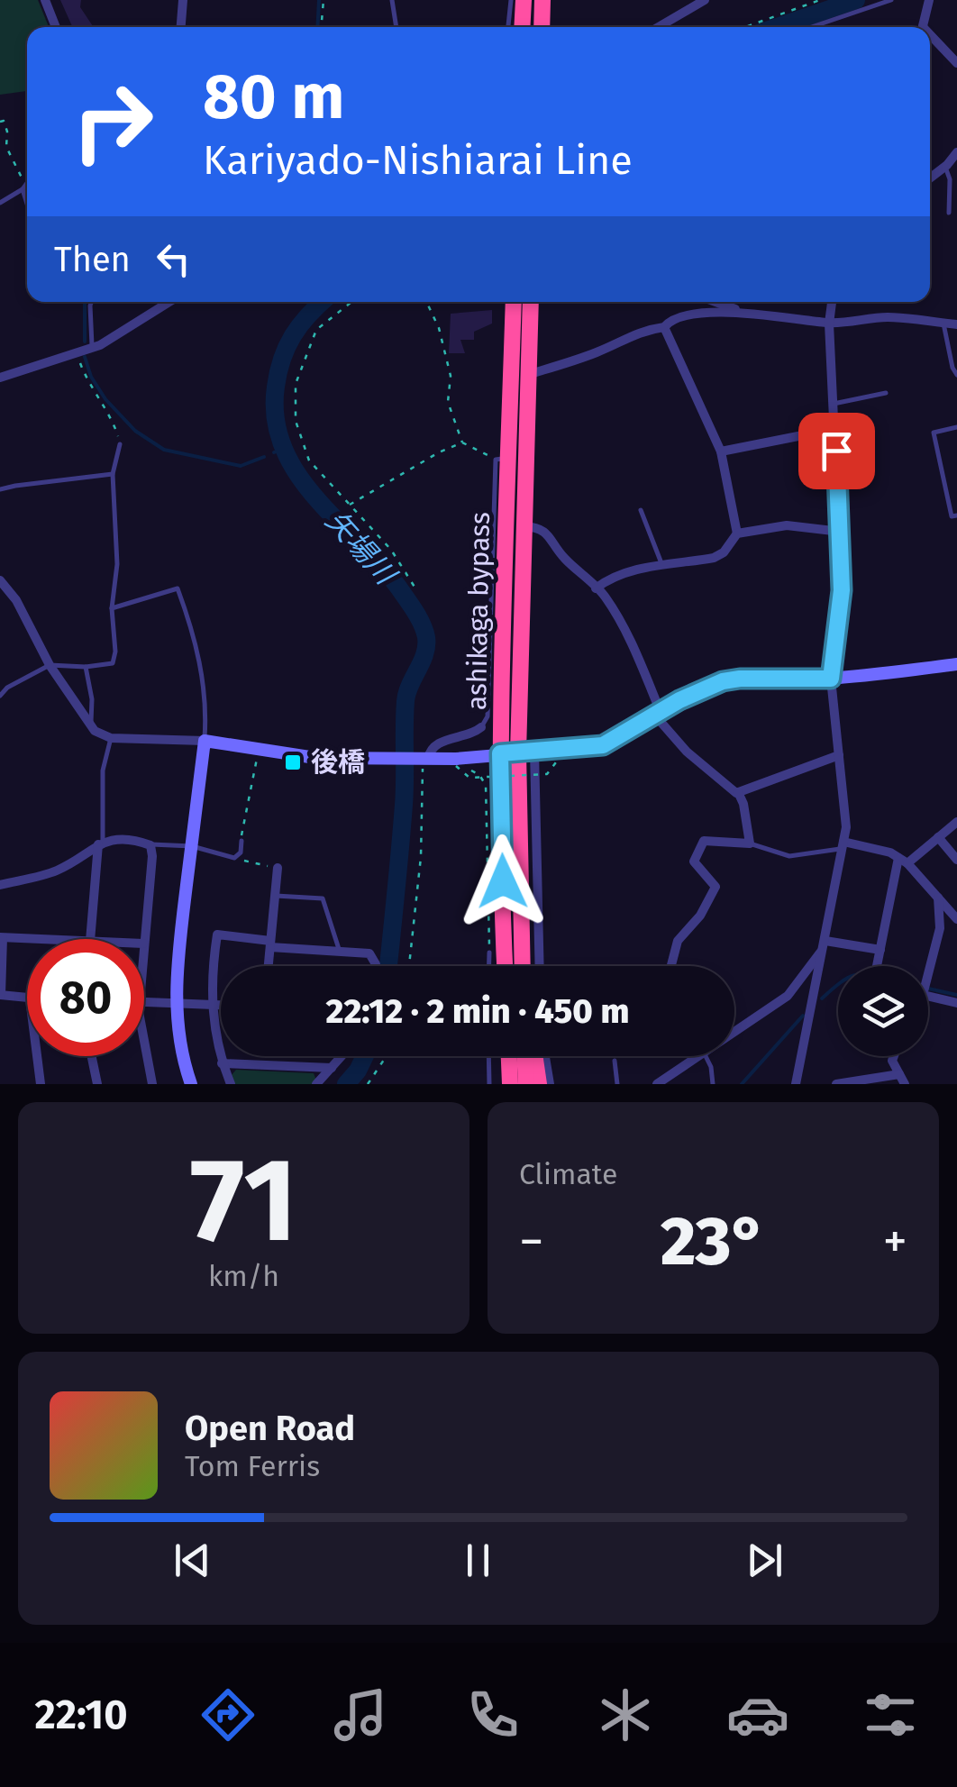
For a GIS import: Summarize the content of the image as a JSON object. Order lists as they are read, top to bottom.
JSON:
{
  "streets": {
    "highway": ["ashikaga bypass"]
  },
  "water": ["矢場川"],
  "places": {
    "transit": ["後橋"]
  },
  "page": {
    "turn": ["80 m", "Kariyado-Nishiarai Line"],
    "then": "Then",
    "limit": "80",
    "trip": "22:12 · 2 min · 450 m",
    "tile": [
      ["71", "km/h"],
      "Climate"
    ],
    "heat": ["−", "23°", "+"],
    "song": ["Open Road", "Tom Ferris"],
    "tabs": "22:10"
  }
}
